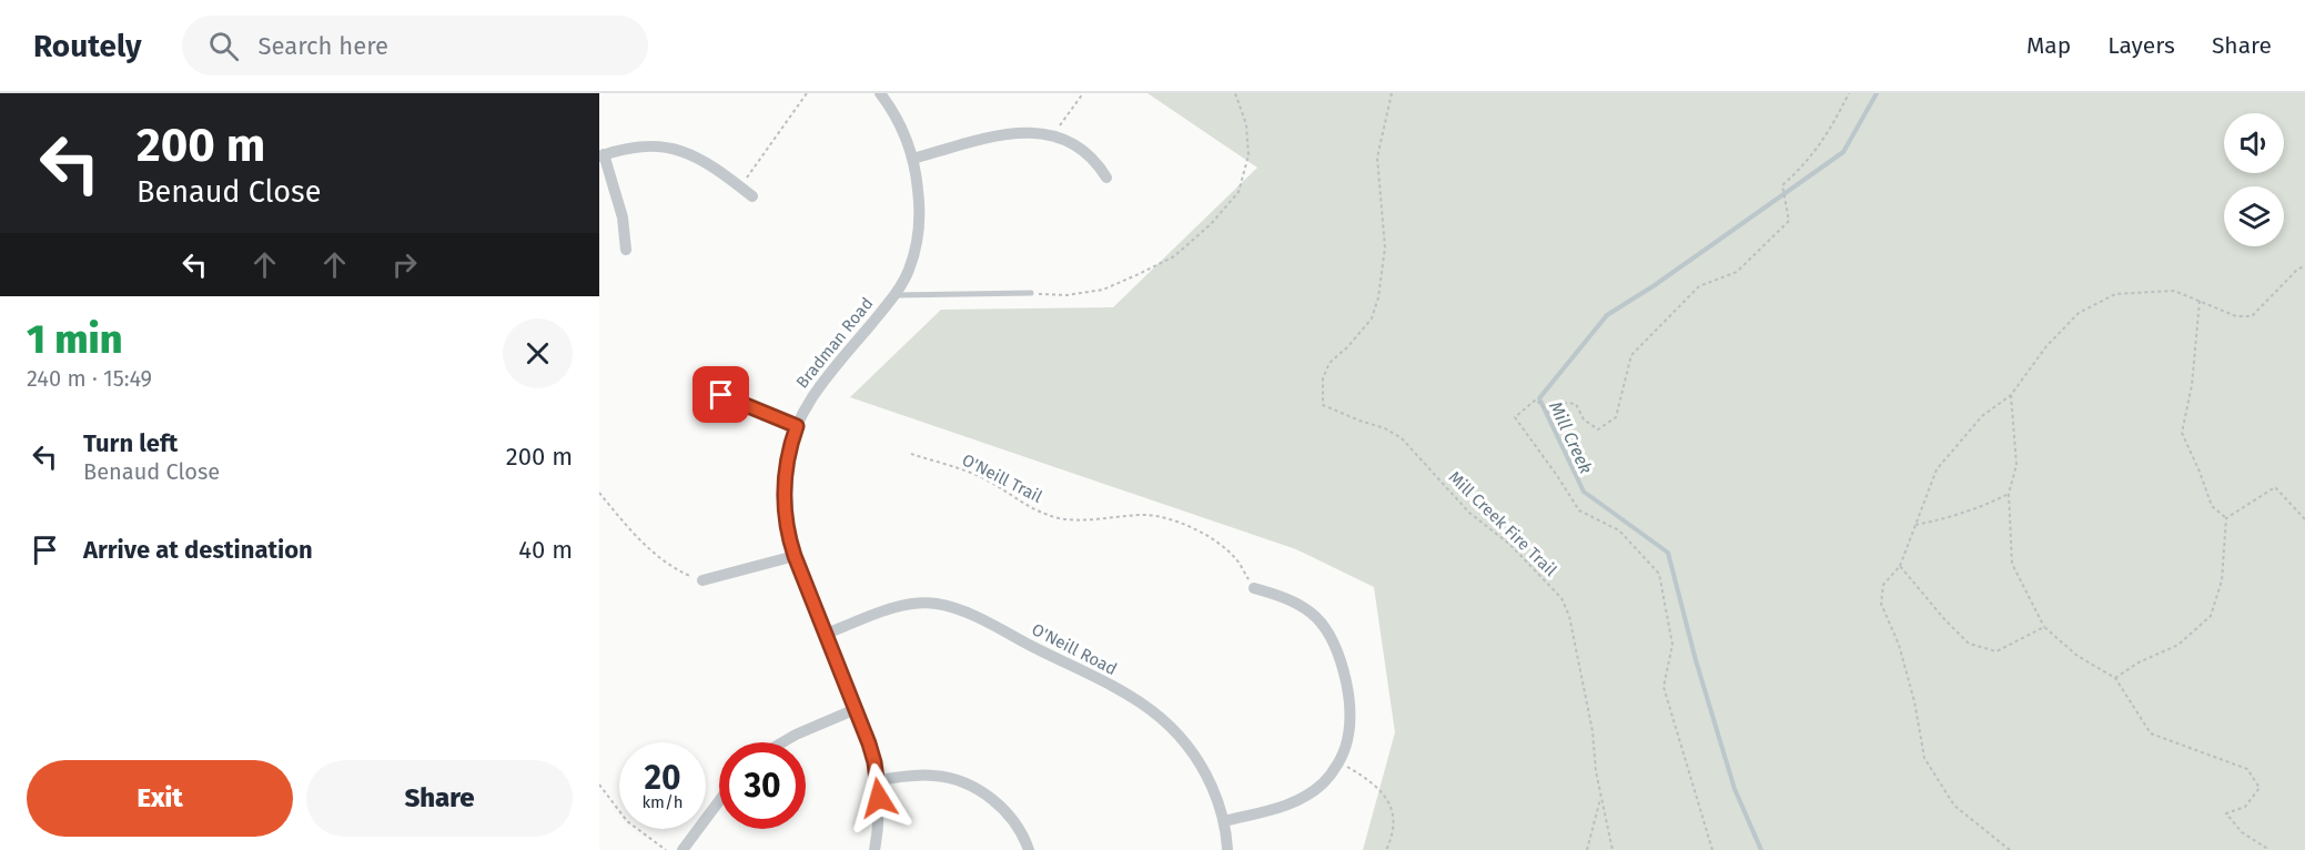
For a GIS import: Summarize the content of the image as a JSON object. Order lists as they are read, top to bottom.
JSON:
{
  "streets": {
    "street": ["Bradman Road", "O'Neill Road"],
    "path": ["O'Neill Trail", "Mill Creek Fire Trail"]
  },
  "crossings": [
    ["Bradman Road", "O'Neill Road"]
  ],
  "water": ["Mill Creek"],
  "page": {
    "header": "Routely",
    "search": "Search here",
    "nav": ["Map", "Layers", "Share"],
    "turn": ["200 m", "Benaud Close"],
    "heading": ["1 min", "240 m · 15:49"],
    "list": [
      {
        "name": "Turn left",
        "note": "Benaud Close",
        "value": "200 m"
      },
      {
        "name": "Arrive at destination",
        "value": "40 m"
      }
    ],
    "speed": "20 km/h",
    "limit": "30",
    "buttons": ["Exit", "Share"]
  }
}
